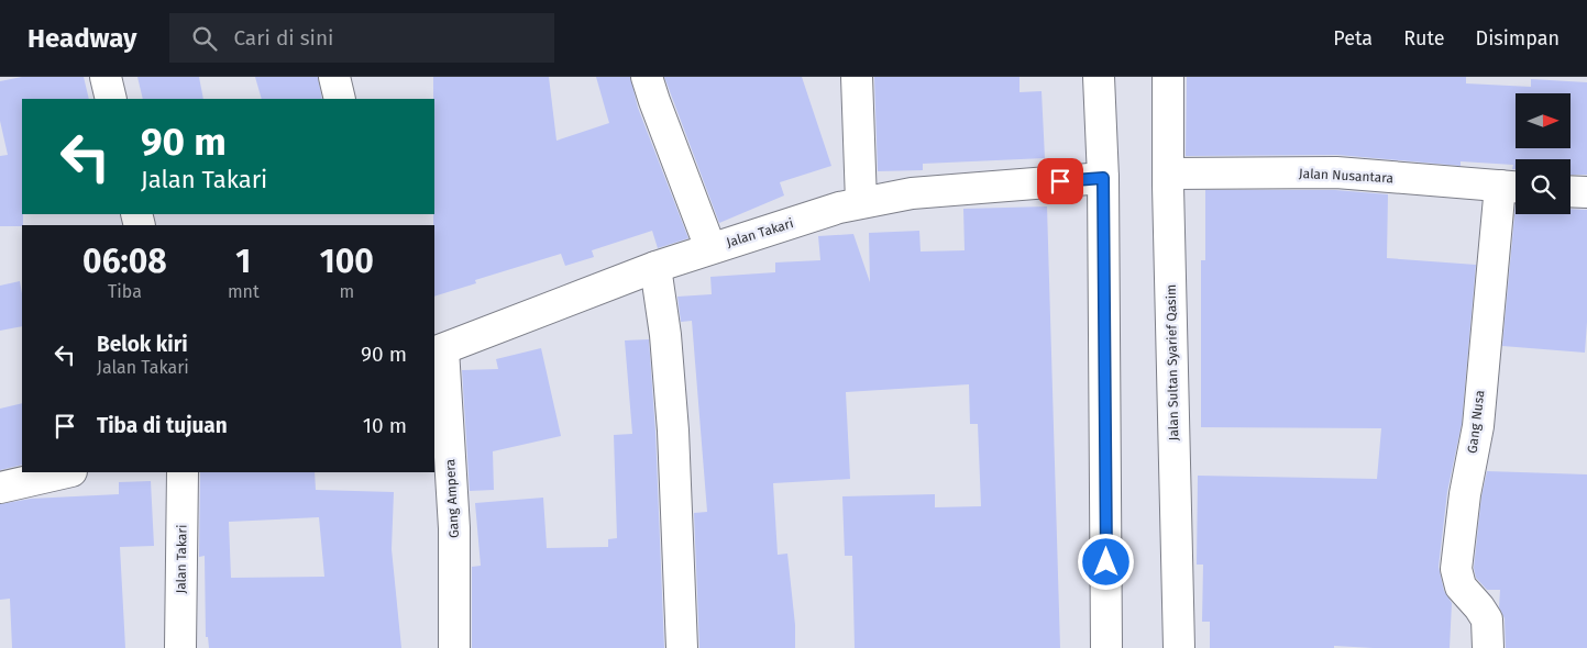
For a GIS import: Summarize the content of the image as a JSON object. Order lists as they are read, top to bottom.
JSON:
{
  "streets": {
    "street": [
      "Jalan Nusantara",
      "Jalan Takari",
      "Jalan Sultan Syarief Qasim",
      "Gang Nusa",
      "Gang Ampera"
    ]
  },
  "crossings": [
    ["Jalan Nusantara", "Jalan Sultan Syarief Qasim"],
    ["Jalan Nusantara", "Gang Nusa"],
    ["Jalan Takari", "Gang Ampera"]
  ],
  "north": "right",
  "page": {
    "header": "Headway",
    "search": "Cari di sini",
    "nav": ["Peta", "Rute", "Disimpan"],
    "turn": ["90 m", "Jalan Takari"],
    "eta": [
      "06:08",
      "Tiba",
      "1",
      "mnt",
      "100",
      "m"
    ],
    "list": [
      {
        "name": "Belok kiri",
        "note": "Jalan Takari",
        "value": "90 m"
      },
      {
        "name": "Tiba di tujuan",
        "value": "10 m"
      }
    ]
  }
}
